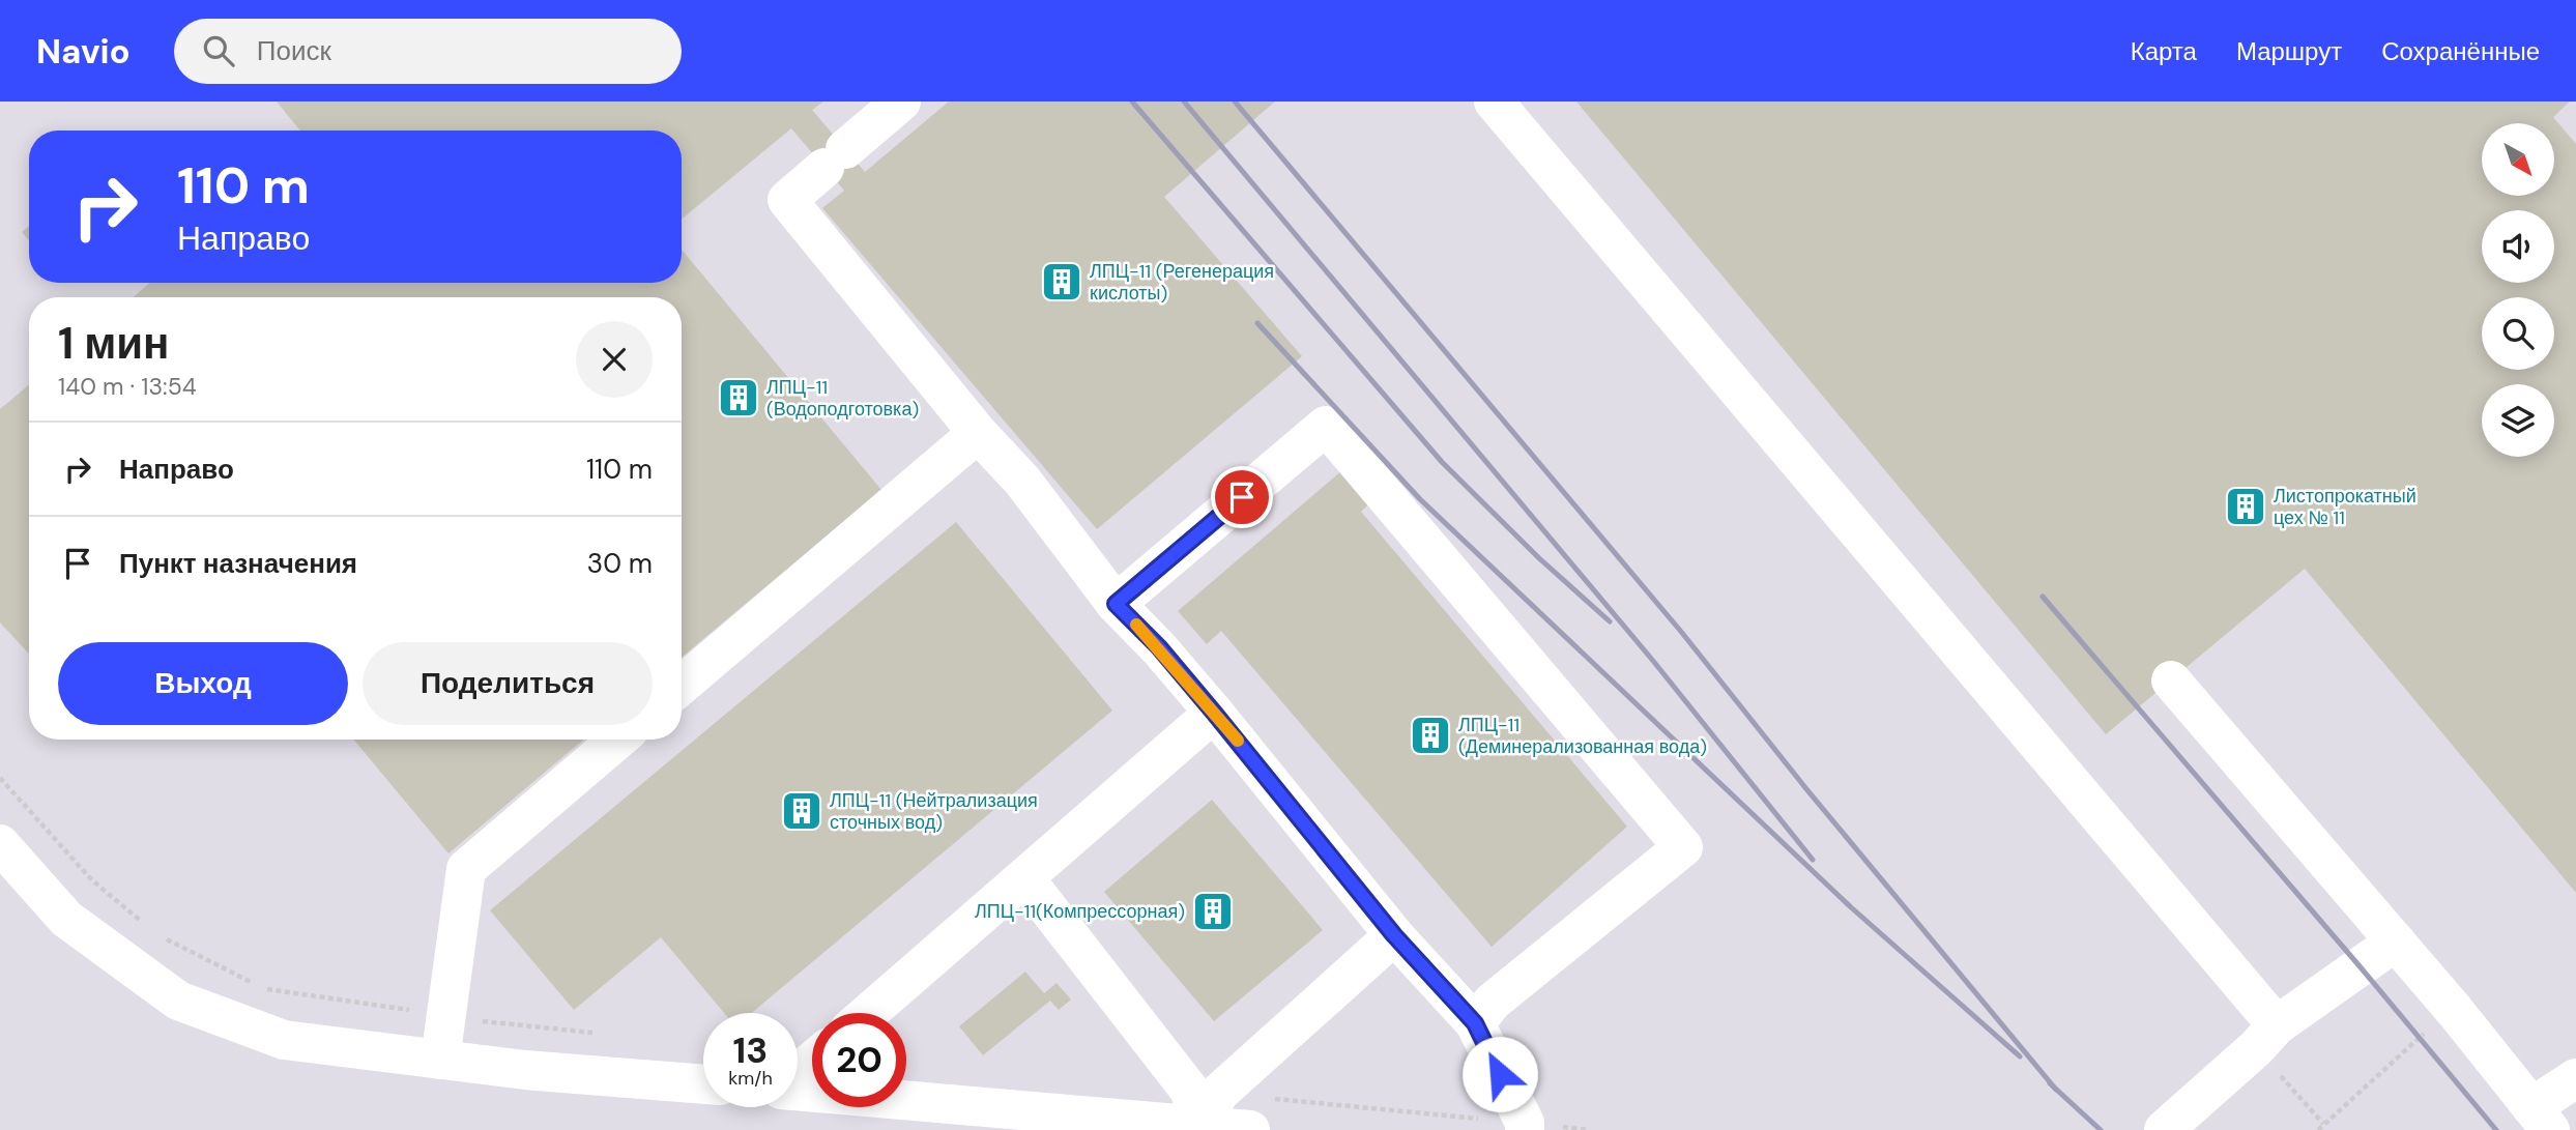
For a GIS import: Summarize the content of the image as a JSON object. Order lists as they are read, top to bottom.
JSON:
{
  "places": {
    "building": [
      "ЛПЦ-11 (Регенерация кислоты)",
      "ЛПЦ-11 (Водоподготовка)",
      "Листопрокатный цех № 11",
      "ЛПЦ-11 (Деминерализованная вода)",
      "ЛПЦ-11 (Нейтрализация сточных вод)",
      "ЛПЦ-11(Компрессорная)"
    ]
  },
  "north": "bottom right",
  "page": {
    "header": "Navio",
    "search": "Поиск",
    "nav": ["Карта", "Маршрут", "Сохранённые"],
    "turn": ["110 m", "Направо"],
    "heading": ["1 мин", "140 m · 13:54"],
    "list": [
      {
        "name": "Направо",
        "value": "110 m"
      },
      {
        "name": "Пункт назначения",
        "value": "30 m"
      }
    ],
    "buttons": ["Выход", "Поделиться"],
    "speed": "13 km/h",
    "limit": "20"
  }
}
